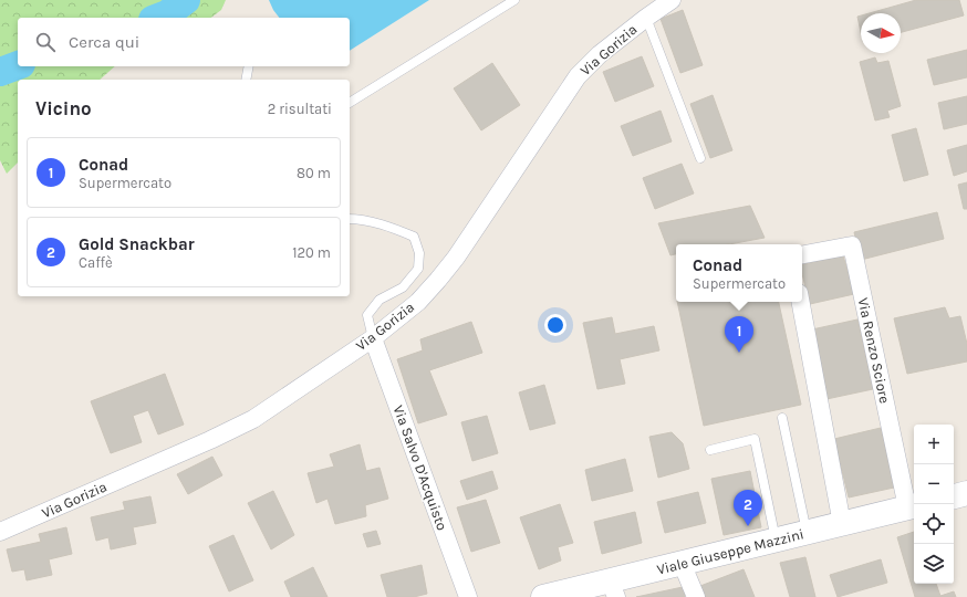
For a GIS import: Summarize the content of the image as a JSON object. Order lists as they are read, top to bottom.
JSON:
{
  "streets": {
    "main road": ["Viale Giuseppe Mazzini"],
    "street": ["Via Gorizia", "Via Renzo Sciore", "Via Salvo D'Acquisto"]
  },
  "crossings": [
    ["Via Gorizia", "Via Salvo D'Acquisto"],
    ["Via Renzo Sciore", "Viale Giuseppe Mazzini"]
  ],
  "north": "right",
  "page": {
    "search": "Cerca qui",
    "heading": ["Vicino", "2 risultati"],
    "list": [
      {
        "mark": "1",
        "name": "Conad",
        "note": "Supermercato",
        "value": "80 m"
      },
      {
        "mark": "2",
        "name": "Gold Snackbar",
        "note": "Caffè",
        "value": "120 m"
      }
    ],
    "popup": ["Conad", "Supermercato"],
    "pins": ["1", "2"],
    "map_buttons": ["+", "−"]
  }
}
